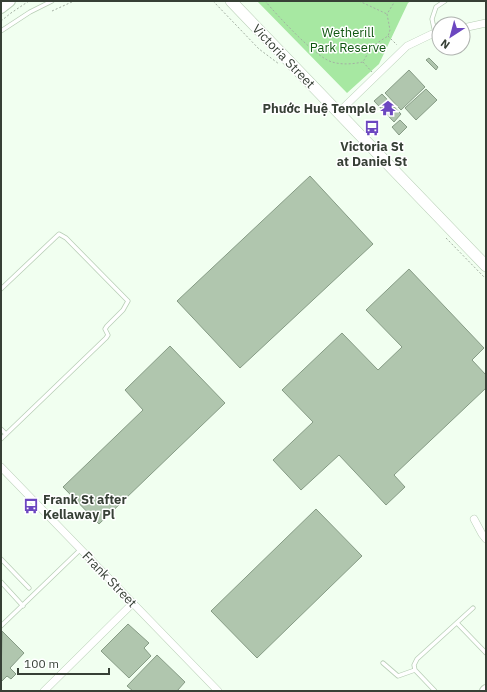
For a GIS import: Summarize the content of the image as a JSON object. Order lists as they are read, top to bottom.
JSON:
{
  "streets": {
    "main road": ["Victoria Street"],
    "street": ["Frank Street"]
  },
  "parks": ["Wetherill Park Reserve"],
  "places": {
    "temple": ["Phước Huệ Temple"],
    "bus stop": ["Victoria St at Daniel St", "Frank St after Kellaway Pl"]
  },
  "scale_bar": "100 m",
  "north": "bottom left"
}
